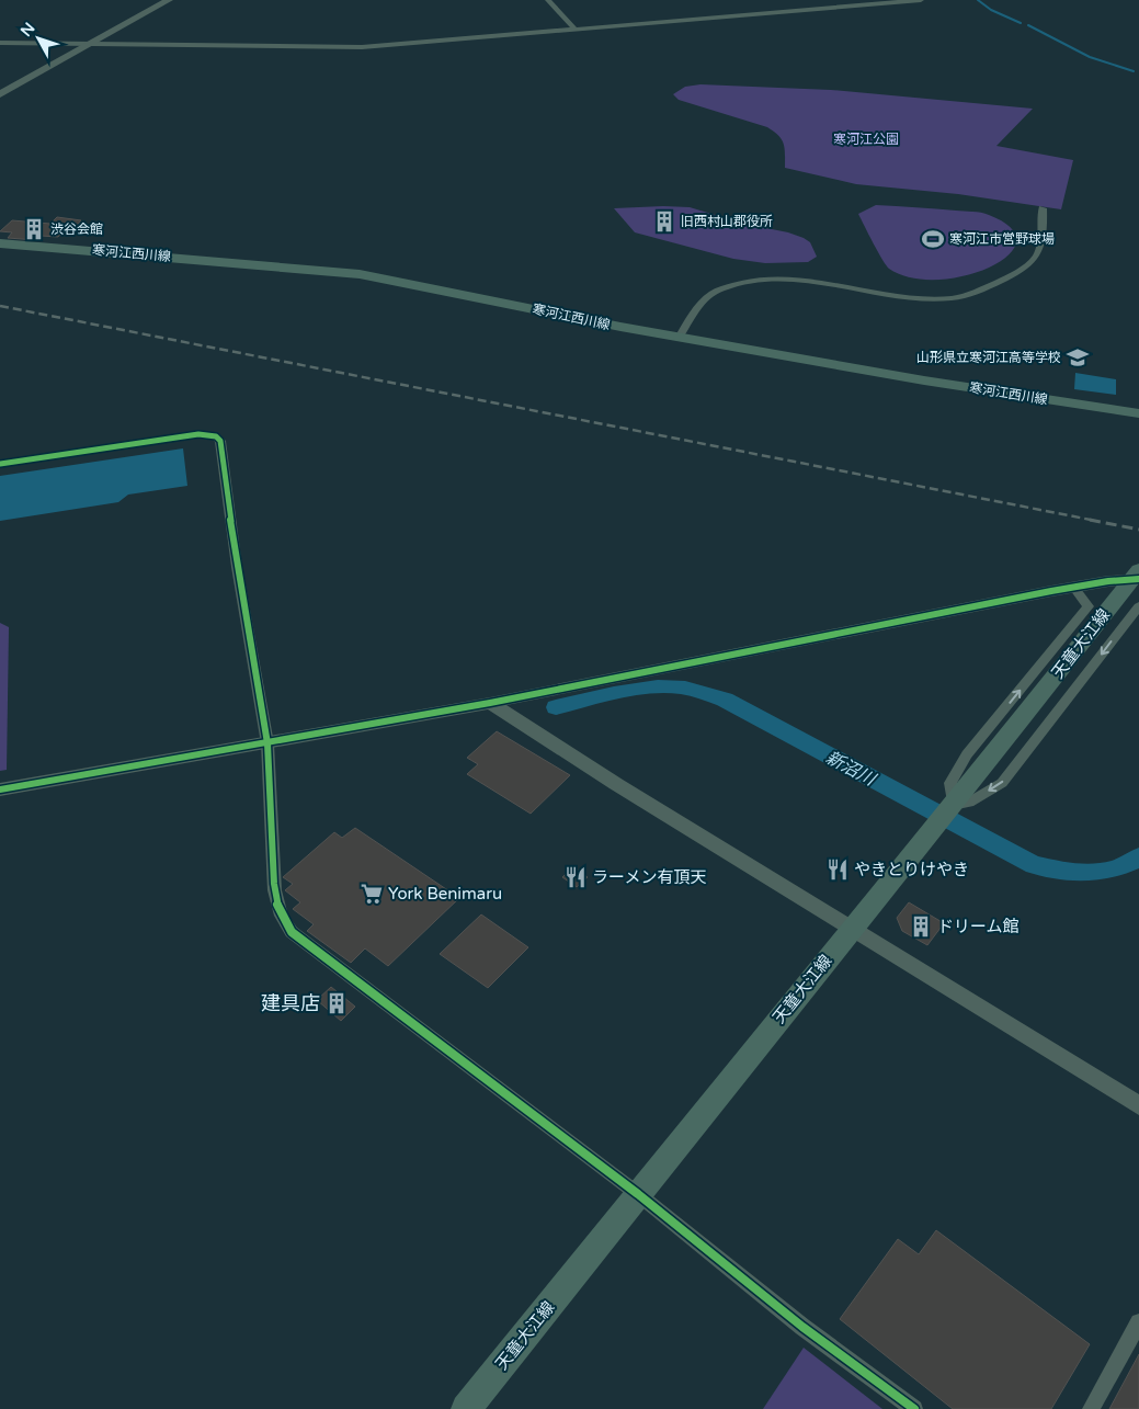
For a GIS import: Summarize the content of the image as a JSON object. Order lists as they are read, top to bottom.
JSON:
{
  "streets": {
    "main road": ["寒河江西川線", "天童大江線"]
  },
  "water": ["新沼川"],
  "parks": ["寒河江公園"],
  "places": {
    "building": [
      "旧西村山郡役所",
      "渋谷会館",
      "ドリーム館",
      "建具店"
    ],
    "sports": ["寒河江市営野球場"],
    "school or university": ["山形県立寒河江高等学校"],
    "restaurant": ["やきとりけやき", "ラーメン有頂天"],
    "supermarket": ["York Benimaru"]
  },
  "north": "top left"
}
